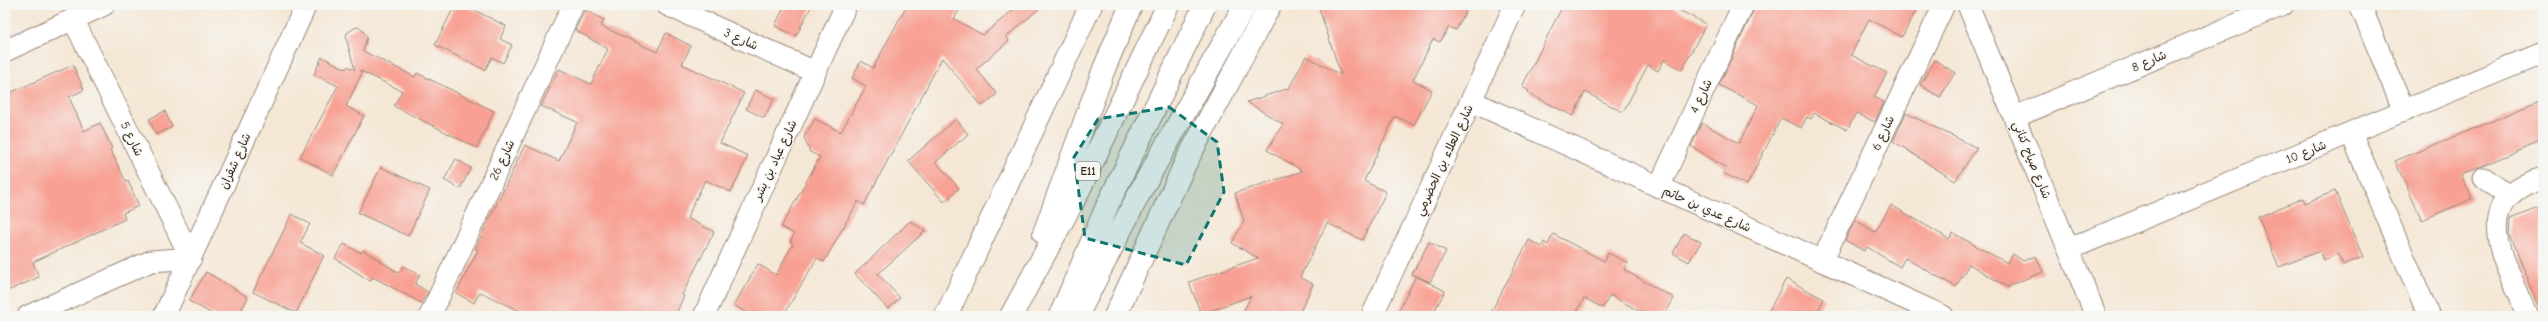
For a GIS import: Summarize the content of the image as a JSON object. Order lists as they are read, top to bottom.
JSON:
{
  "streets": {
    "main road": ["E11"],
    "street": [
      "شارع 3",
      "شارع 8",
      "شارع 4",
      "شارع 6",
      "شارع 5",
      "شارع 10",
      "شارع 26",
      "شارع عباد بن بشر",
      "شارع العلاء بن الحضرمي",
      "شارع صياح كناني",
      "شارع شقران",
      "شارع عدي بن حاتم"
    ]
  },
  "crossings": [
    ["شارع 3", "شارع عباد بن بشر"],
    ["شارع 8", "شارع صياح كناني"],
    ["شارع 4", "شارع عدي بن حاتم"],
    ["شارع 6", "شارع عدي بن حاتم"],
    ["شارع 5", "شارع شقران"],
    ["شارع 10", "شارع صياح كناني"],
    ["شارع العلاء بن الحضرمي", "شارع عدي بن حاتم"]
  ]
}
